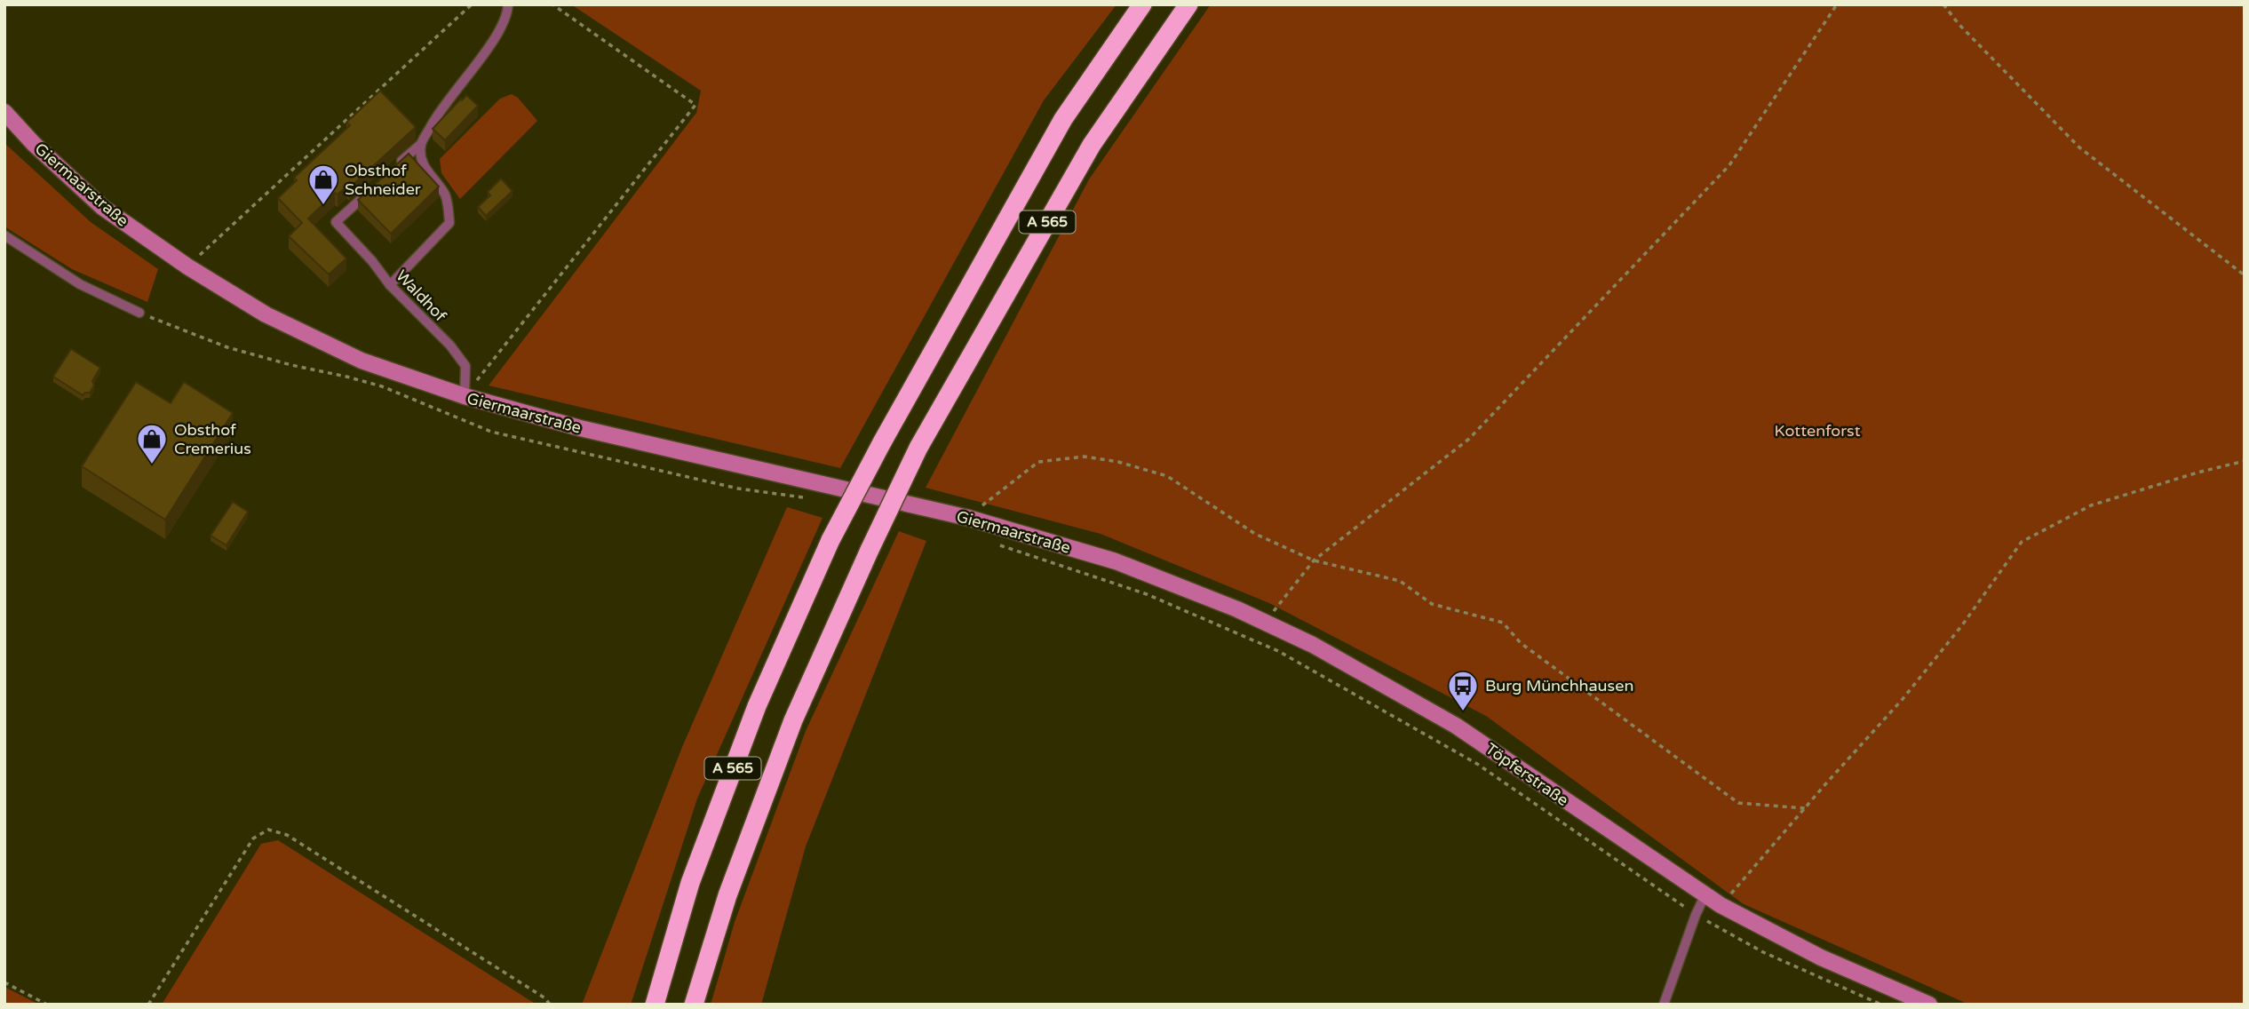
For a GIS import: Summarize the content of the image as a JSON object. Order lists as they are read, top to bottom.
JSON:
{
  "streets": {
    "highway": ["A 565"],
    "main road": ["Giermaarstraße", "Töpferstraße"],
    "lane": ["Waldhof"]
  },
  "crossings": [
    ["Giermaarstraße", "Waldhof"],
    ["Giermaarstraße", "Töpferstraße"]
  ],
  "parks": ["Kottenforst"],
  "places": {
    "shop": ["Obsthof Schneider", "Obsthof Cremerius"],
    "bus stop": ["Burg Münchhausen"]
  }
}
